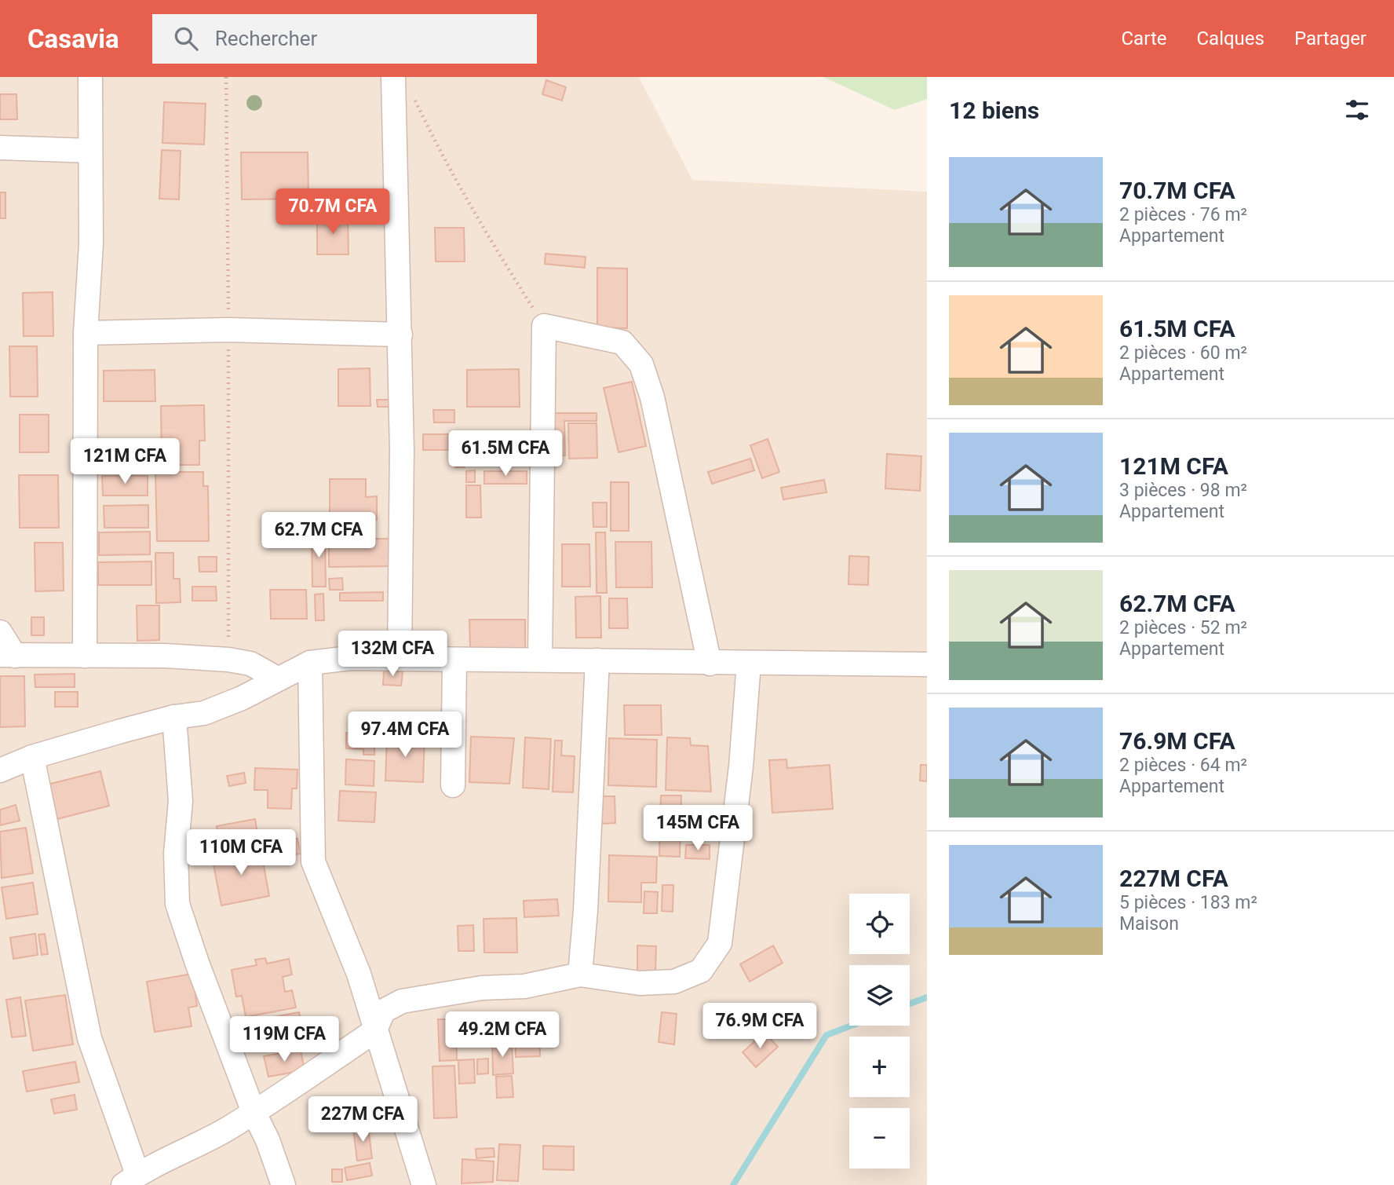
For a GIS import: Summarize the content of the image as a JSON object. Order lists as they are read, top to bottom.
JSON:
{
  "page": {
    "header": "Casavia",
    "search": "Rechercher",
    "nav": ["Carte", "Calques", "Partager"],
    "heading": "12 biens",
    "list": [
      {
        "name": "70.7M CFA",
        "note": "2 pièces · 76 m² · Appartement"
      },
      {
        "name": "61.5M CFA",
        "note": "2 pièces · 60 m² · Appartement"
      },
      {
        "name": "121M CFA",
        "note": "3 pièces · 98 m² · Appartement"
      },
      {
        "name": "62.7M CFA",
        "note": "2 pièces · 52 m² · Appartement"
      },
      {
        "name": "76.9M CFA",
        "note": "2 pièces · 64 m² · Appartement"
      },
      {
        "name": "227M CFA",
        "note": "5 pièces · 183 m² · Maison"
      }
    ],
    "price": [
      "70.7M CFA",
      "61.5M CFA",
      "121M CFA",
      "62.7M CFA",
      "132M CFA",
      "97.4M CFA",
      "145M CFA",
      "110M CFA",
      "76.9M CFA",
      "49.2M CFA",
      "119M CFA",
      "227M CFA"
    ],
    "map_buttons": ["+", "−"]
  }
}
